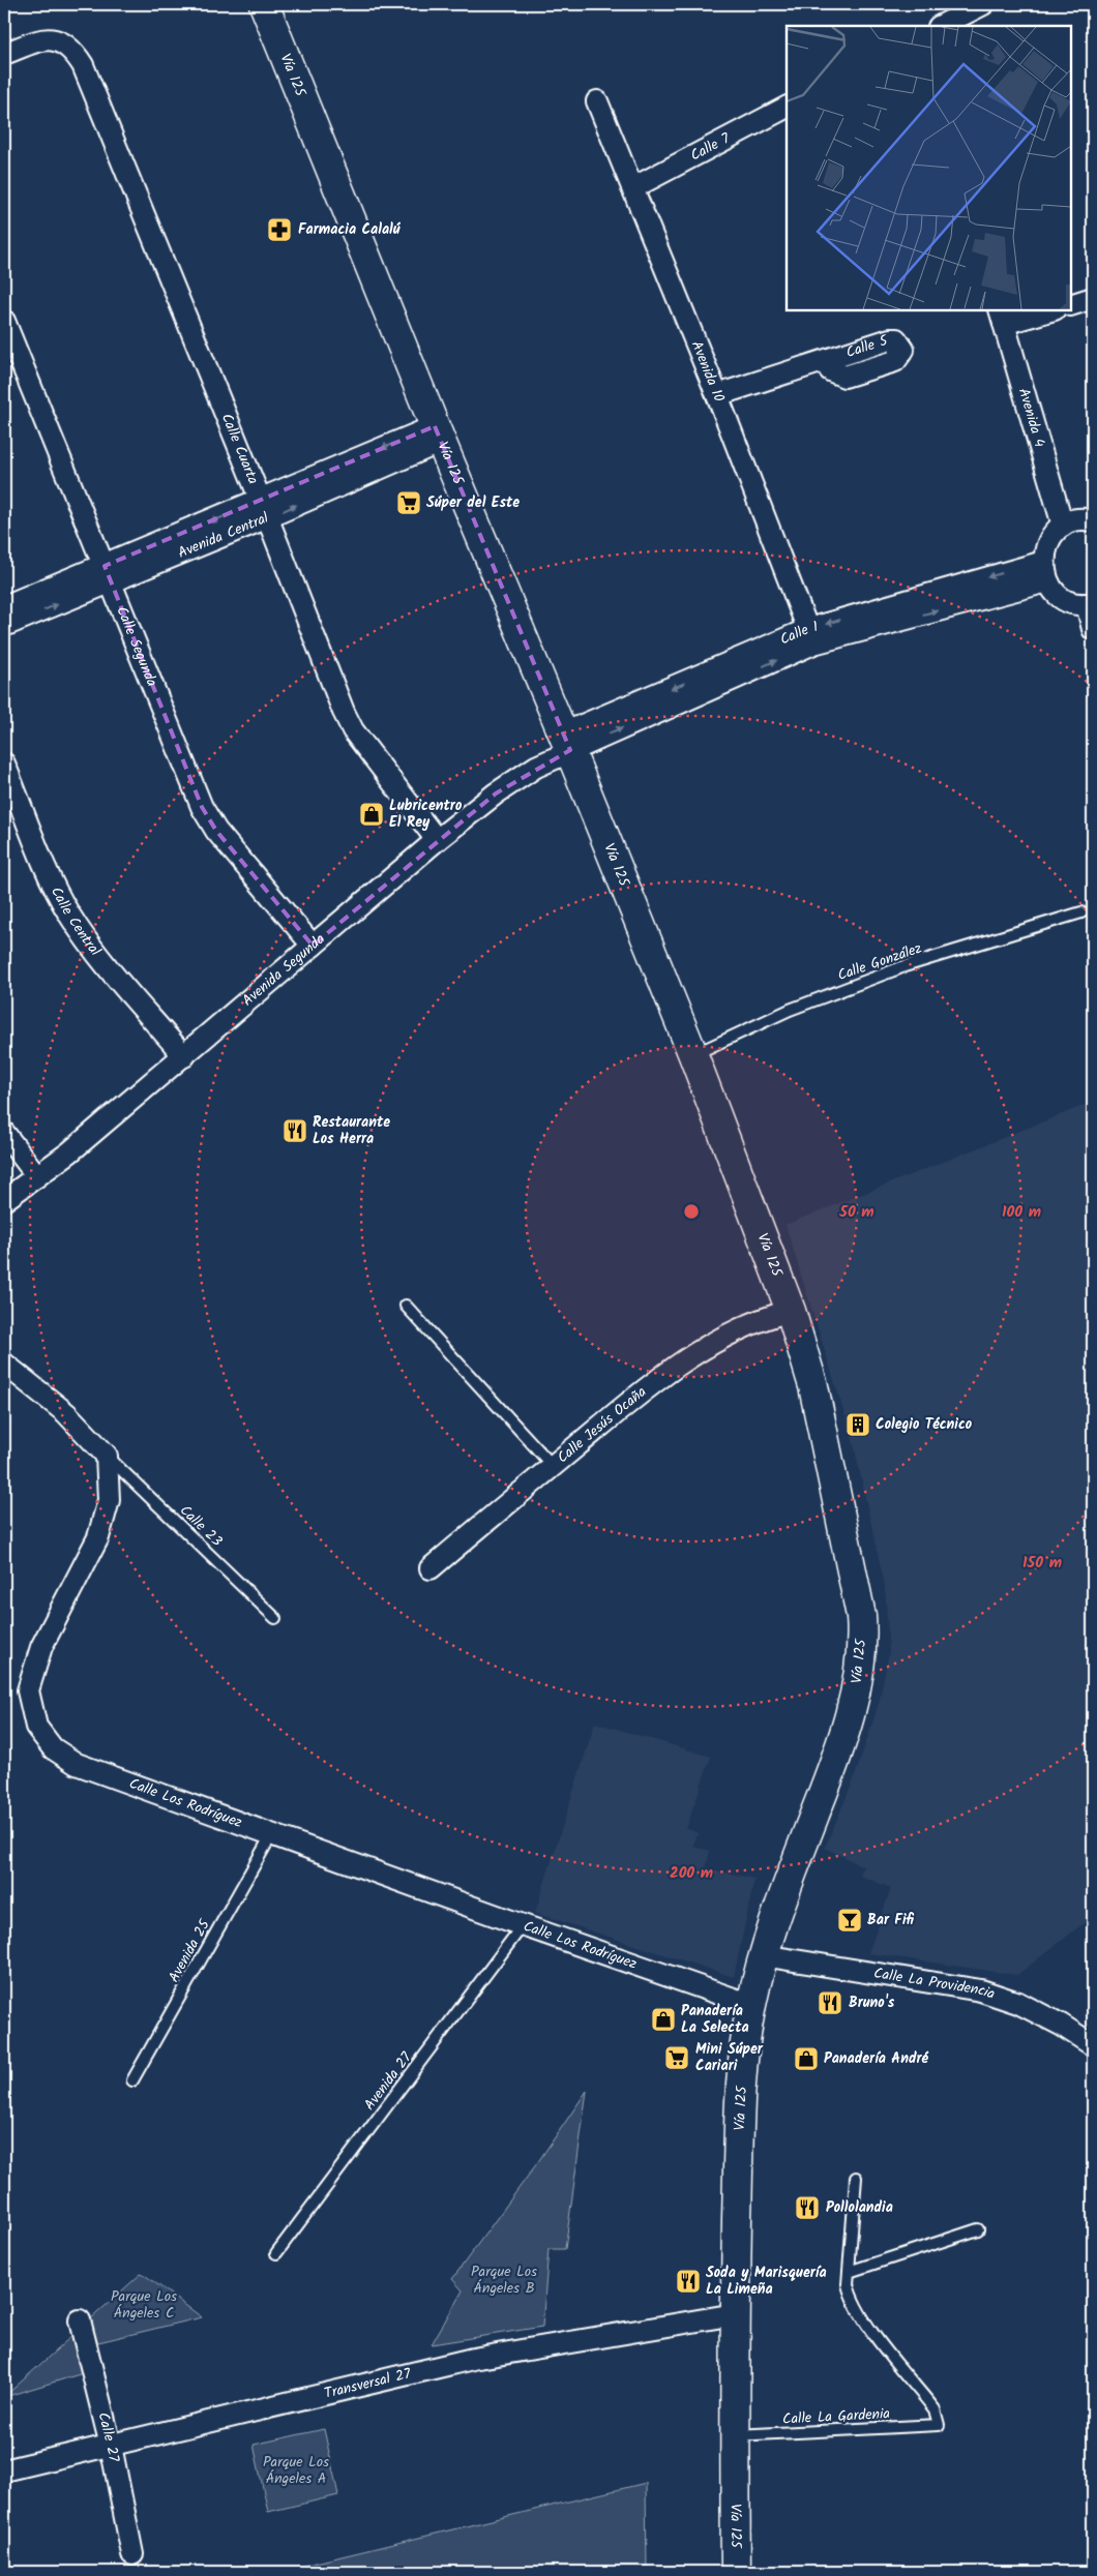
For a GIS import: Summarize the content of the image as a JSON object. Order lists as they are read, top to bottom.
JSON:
{
  "streets": {
    "main road": ["Vía 125"],
    "street": [
      "Calle 7",
      "Avenida 10",
      "Avenida 4",
      "Calle Cuarta",
      "Avenida Central",
      "Calle 1",
      "Calle Segunda",
      "Calle Central",
      "Avenida Segunda",
      "Calle Jesús Ocaña",
      "Calle Los Rodríguez",
      "Calle La Providencia",
      "Transversal 27",
      "Calle 27"
    ],
    "lane": [
      "Calle González",
      "Calle 23",
      "Avenida 25",
      "Avenida 27",
      "Calle La Gardenia"
    ]
  },
  "crossings": [
    ["Vía 125", "Avenida Central"],
    ["Vía 125", "Calle 1"],
    ["Vía 125", "Calle González"],
    ["Vía 125", "Avenida Segunda"],
    ["Vía 125", "Calle Jesús Ocaña"],
    ["Vía 125", "Calle Los Rodríguez"],
    ["Vía 125", "Calle La Providencia"],
    ["Vía 125", "Transversal 27"],
    ["Vía 125", "Calle La Gardenia"],
    ["Calle 7", "Avenida 10"],
    ["Avenida 10", "Calle 1"],
    ["Calle Cuarta", "Avenida Central"],
    ["Calle Cuarta", "Avenida Segunda"],
    ["Avenida Central", "Calle Segunda"],
    ["Calle 1", "Avenida Segunda"],
    ["Calle Segunda", "Avenida Segunda"],
    ["Calle Central", "Avenida Segunda"],
    ["Calle 23", "Calle Los Rodríguez"],
    ["Calle Los Rodríguez", "Avenida 25"],
    ["Calle Los Rodríguez", "Avenida 27"],
    ["Transversal 27", "Calle 27"]
  ],
  "parks": ["Parque Los Ángeles B", "Parque Los Ángeles C", "Parque Los Ángeles A"],
  "places": {
    "pharmacy": ["Farmacia Calalú"],
    "supermarket": ["Súper del Este", "Mini Súper Cariari"],
    "shop": ["Lubricentro El Rey", "Panadería La Selecta", "Panadería André"],
    "restaurant": [
      "Restaurante Los Herra",
      "Bruno's",
      "Pollolandia",
      "Soda y Marisquería La Limeña"
    ],
    "building": ["Colegio Técnico"],
    "bar": ["Bar Fifi"]
  },
  "rings": [
    "50 m",
    "100 m",
    "150 m",
    "200 m"
  ]
}
